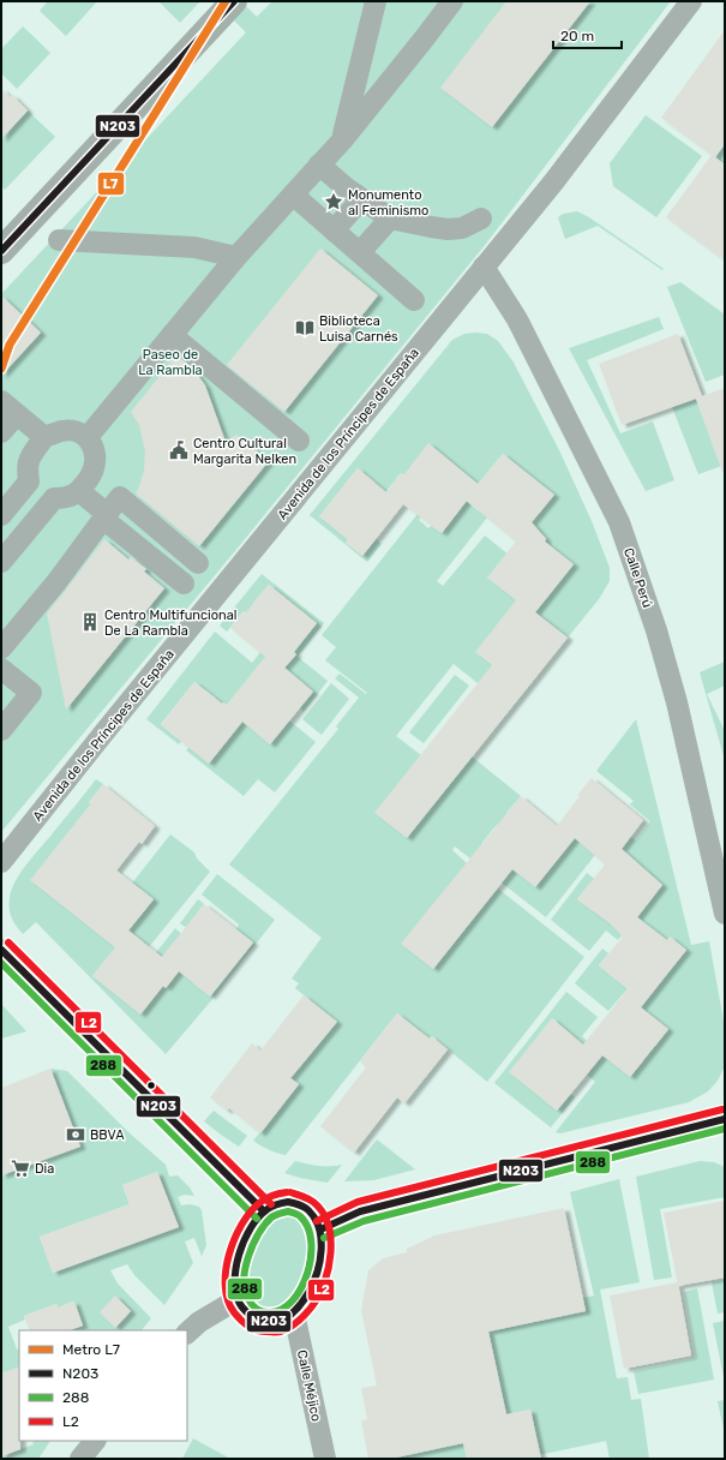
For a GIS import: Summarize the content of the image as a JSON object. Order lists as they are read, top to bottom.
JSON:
{
  "streets": {
    "street": ["Avenida de los Príncipes de España", "Calle Perú", "Calle Méjico"]
  },
  "crossings": [
    ["Avenida de los Príncipes de España", "Calle Perú"]
  ],
  "parks": ["Paseo de La Rambla"],
  "places": {
    "place": ["Monumento al Feminismo"],
    "library": ["Biblioteca Luisa Carnés"],
    "public building": ["Centro Cultural Margarita Nelken"],
    "building": ["Centro Multifuncional De La Rambla"],
    "bank": ["BBVA"],
    "supermarket": ["Dia"]
  },
  "lines": [
    "metro line L7",
    "transit line N203",
    "transit line L2",
    "transit line 288"
  ],
  "legend": [
    "Metro L7",
    "N203",
    "288",
    "L2"
  ],
  "scale_bar": "20 m"
}
